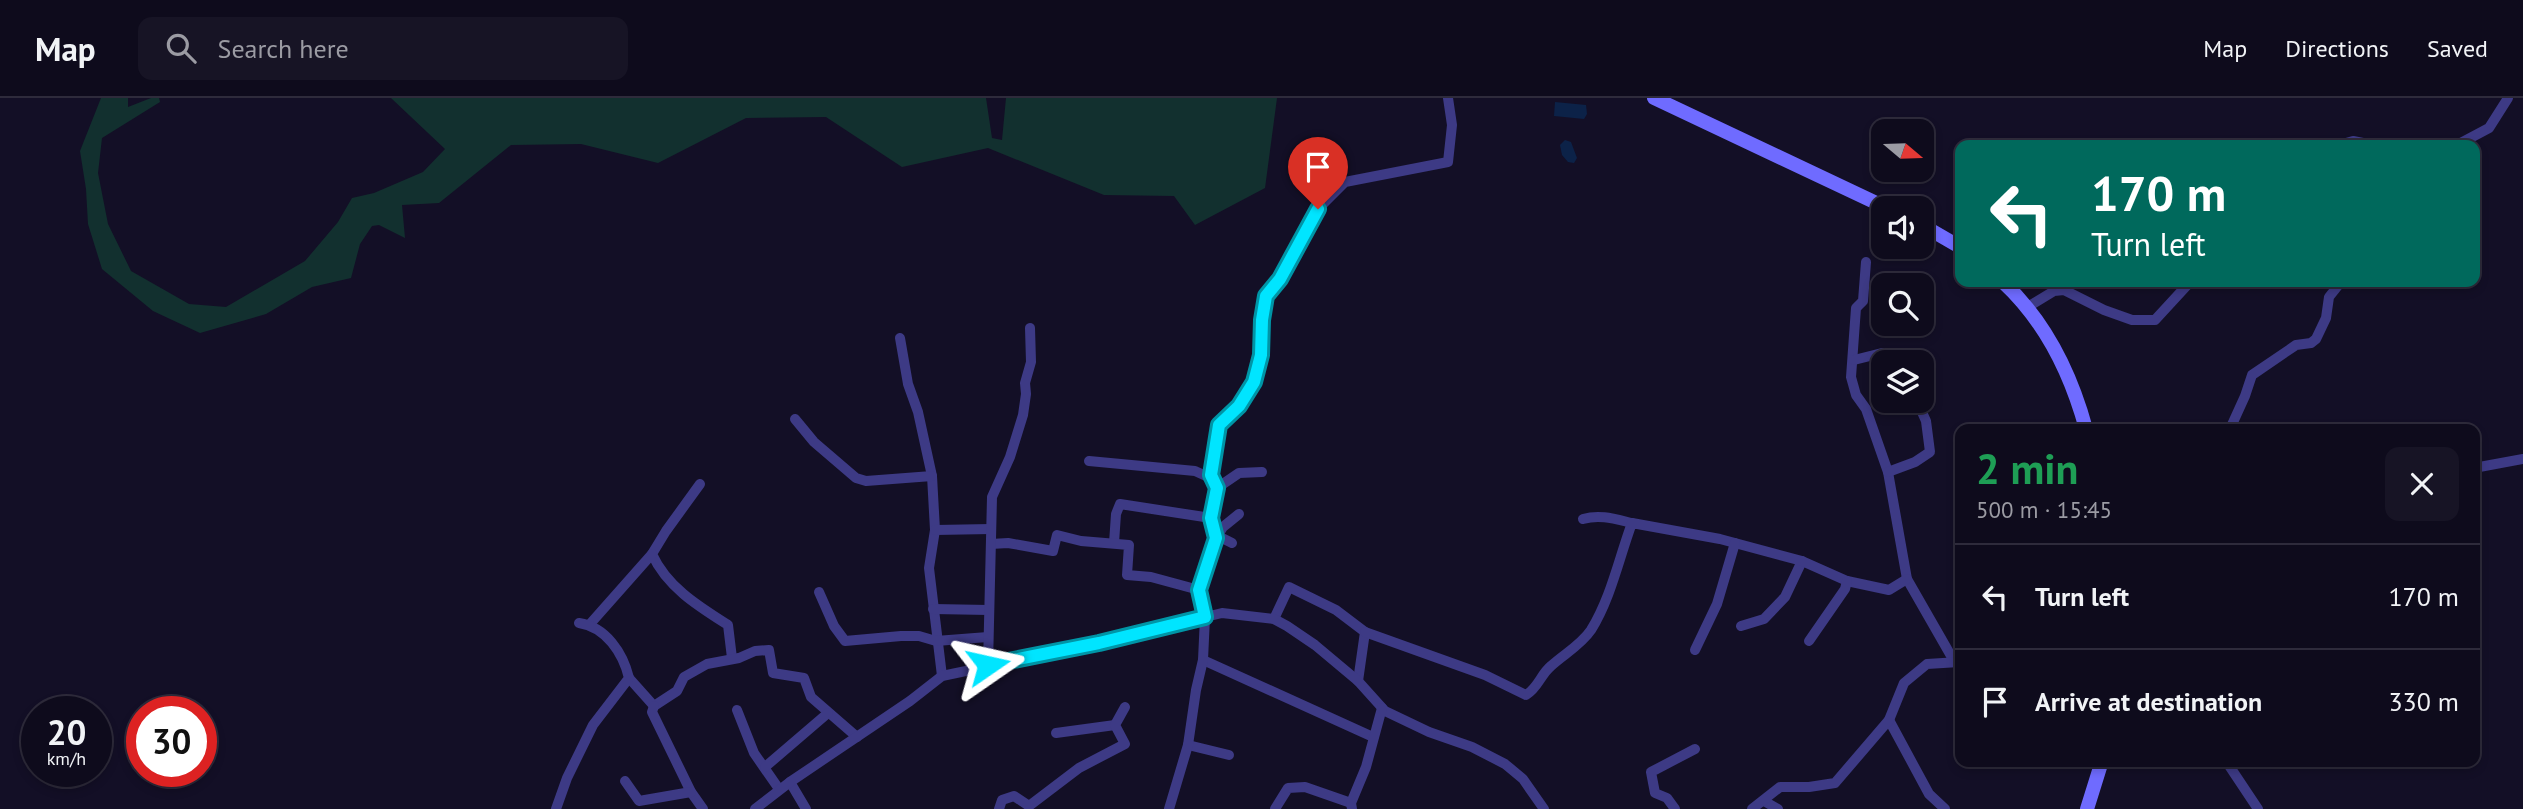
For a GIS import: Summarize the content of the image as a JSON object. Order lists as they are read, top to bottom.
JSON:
{
  "north": "right",
  "page": {
    "header": "Map",
    "search": "Search here",
    "nav": ["Map", "Directions", "Saved"],
    "turn": ["170 m", "Turn left"],
    "heading": ["2 min", "500 m · 15:45"],
    "list": [
      {
        "name": "Turn left",
        "value": "170 m"
      },
      {
        "name": "Arrive at destination",
        "value": "330 m"
      }
    ],
    "speed": "20 km/h",
    "limit": "30"
  }
}
